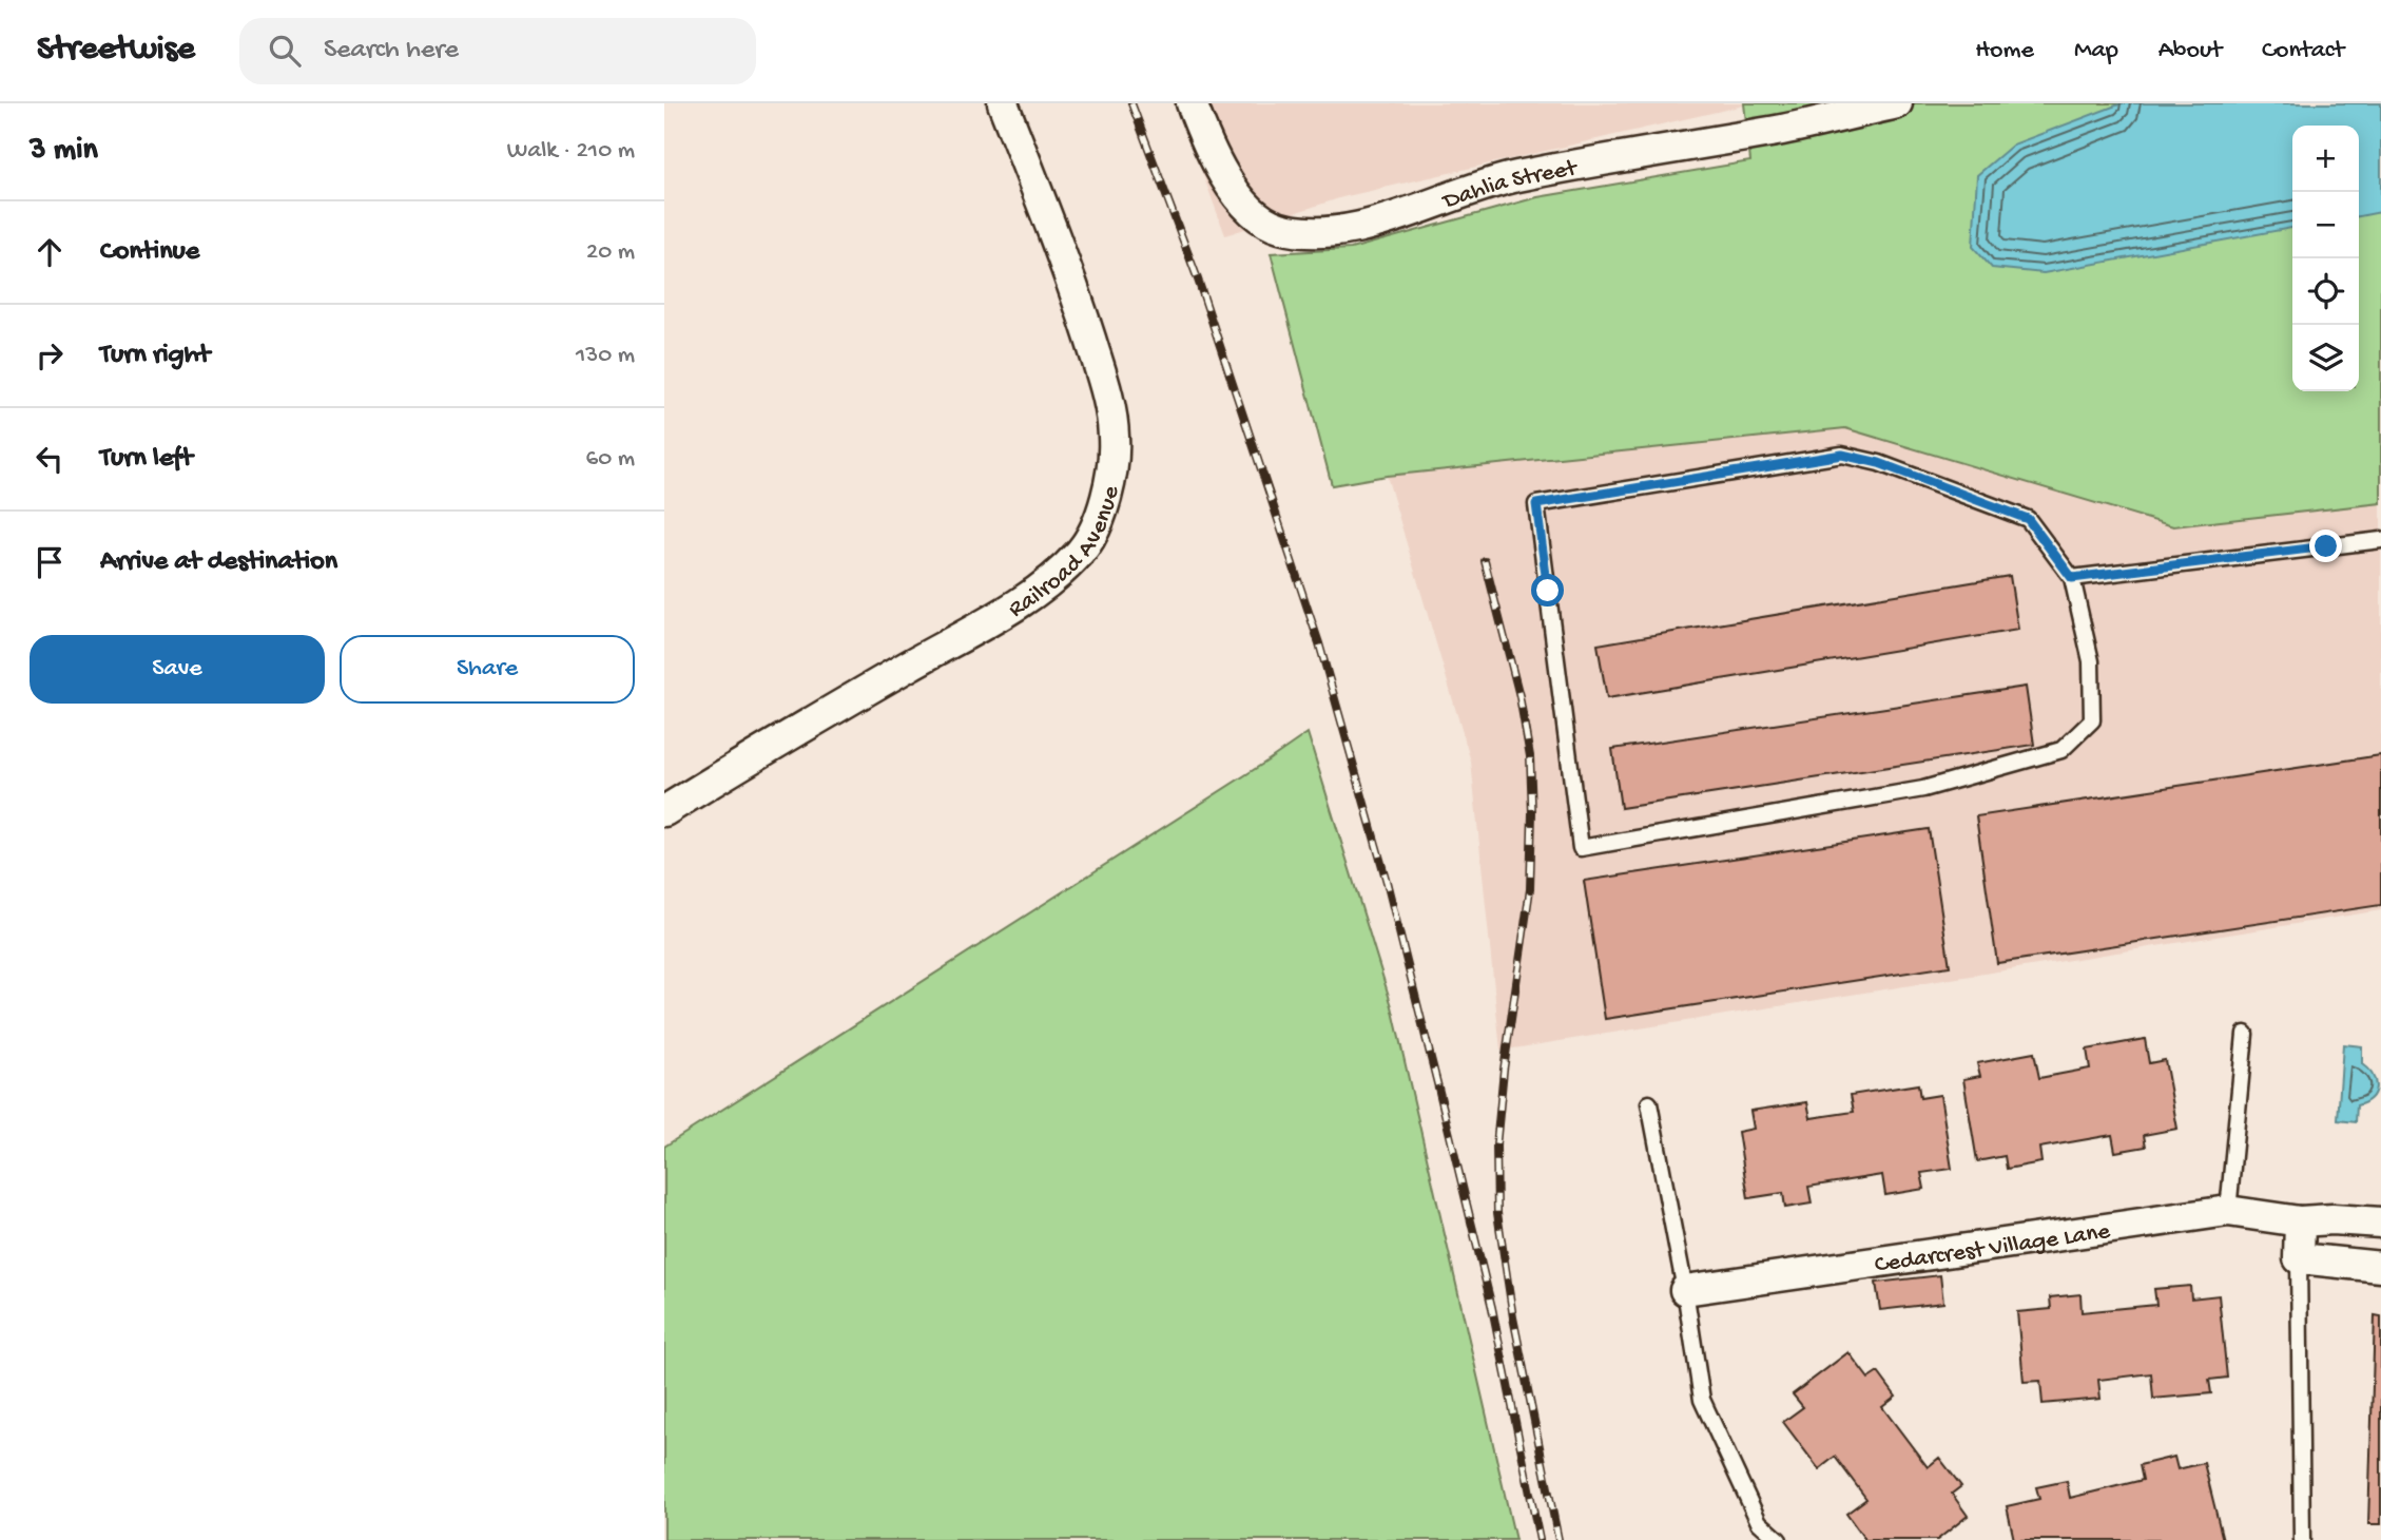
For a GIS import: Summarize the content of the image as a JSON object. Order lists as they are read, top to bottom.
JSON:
{
  "streets": {
    "street": ["Dahlia Street", "Railroad Avenue", "Cedarcrest Village Lane"]
  },
  "page": {
    "header": "Streetwise",
    "search": "Search here",
    "nav": [
      "Home",
      "Map",
      "About",
      "Contact"
    ],
    "heading": ["3 min", "Walk · 210 m"],
    "map_buttons": ["+", "−"],
    "list": [
      ["Continue", "20 m"],
      ["Turn right", "130 m"],
      ["Turn left", "60 m"],
      "Arrive at destination"
    ],
    "buttons": ["Save", "Share"]
  }
}
